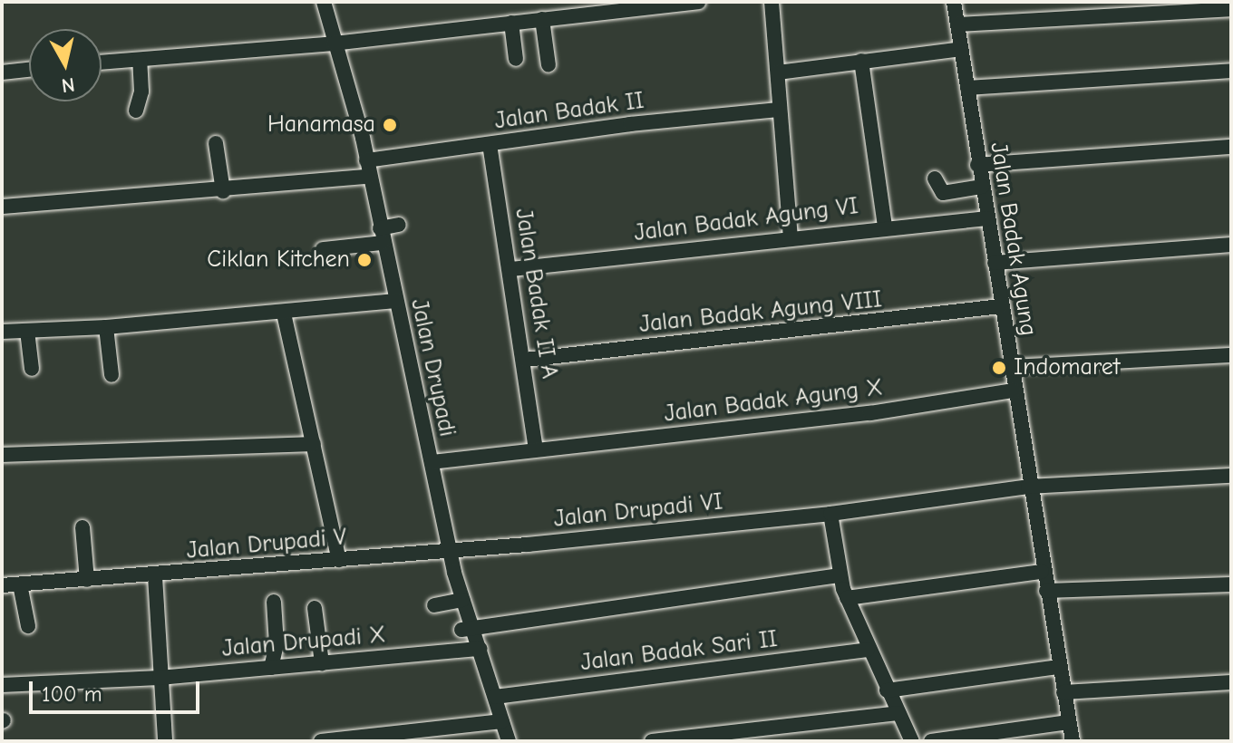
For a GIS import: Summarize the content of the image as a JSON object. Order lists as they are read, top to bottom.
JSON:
{
  "streets": {
    "street": [
      "Jalan Badak II",
      "Jalan Badak Agung VI",
      "Jalan Badak Agung",
      "Jalan Badak II A",
      "Jalan Badak Agung VIII",
      "Jalan Drupadi",
      "Jalan Badak Agung X",
      "Jalan Drupadi VI",
      "Jalan Drupadi V",
      "Jalan Drupadi X",
      "Jalan Badak Sari II"
    ]
  },
  "crossings": [
    ["Jalan Badak II", "Jalan Badak II A"],
    ["Jalan Badak II", "Jalan Drupadi"],
    ["Jalan Badak Agung VI", "Jalan Badak Agung"],
    ["Jalan Badak Agung VI", "Jalan Badak II A"],
    ["Jalan Badak Agung", "Jalan Badak Agung VIII"],
    ["Jalan Badak Agung", "Jalan Badak Agung X"],
    ["Jalan Badak Agung", "Jalan Drupadi VI"],
    ["Jalan Badak II A", "Jalan Badak Agung VIII"],
    ["Jalan Badak II A", "Jalan Badak Agung X"],
    ["Jalan Drupadi", "Jalan Badak Agung X"],
    ["Jalan Drupadi", "Jalan Drupadi VI"],
    ["Jalan Drupadi", "Jalan Drupadi V"],
    ["Jalan Drupadi", "Jalan Drupadi X"],
    ["Jalan Drupadi", "Jalan Badak Sari II"],
    ["Jalan Drupadi VI", "Jalan Drupadi V"]
  ],
  "places": ["Hanamasa", "Ciklan Kitchen", "Indomaret"],
  "scale_bar": "100 m",
  "north": "bottom"
}
